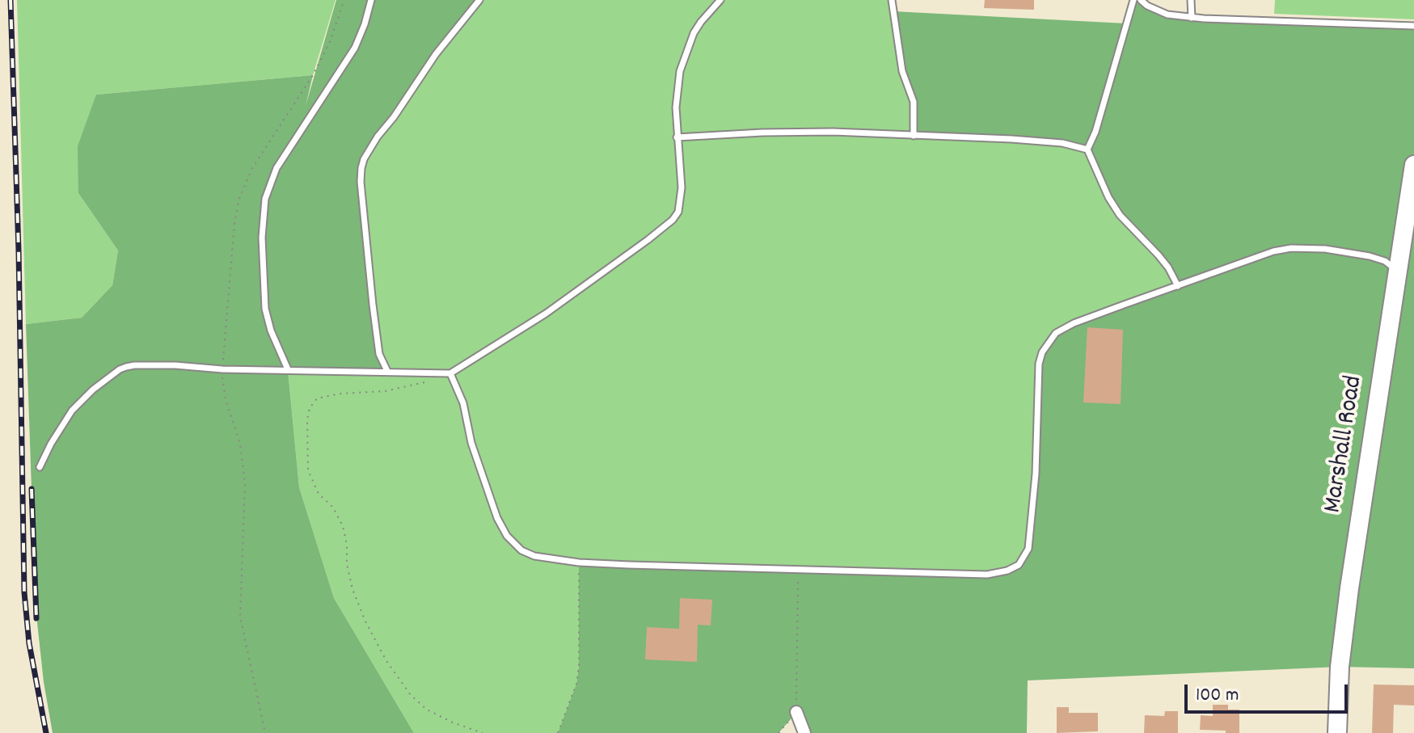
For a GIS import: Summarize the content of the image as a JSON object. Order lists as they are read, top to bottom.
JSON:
{
  "streets": {
    "main road": ["Marshall Road"]
  },
  "scale_bar": "100 m"
}
